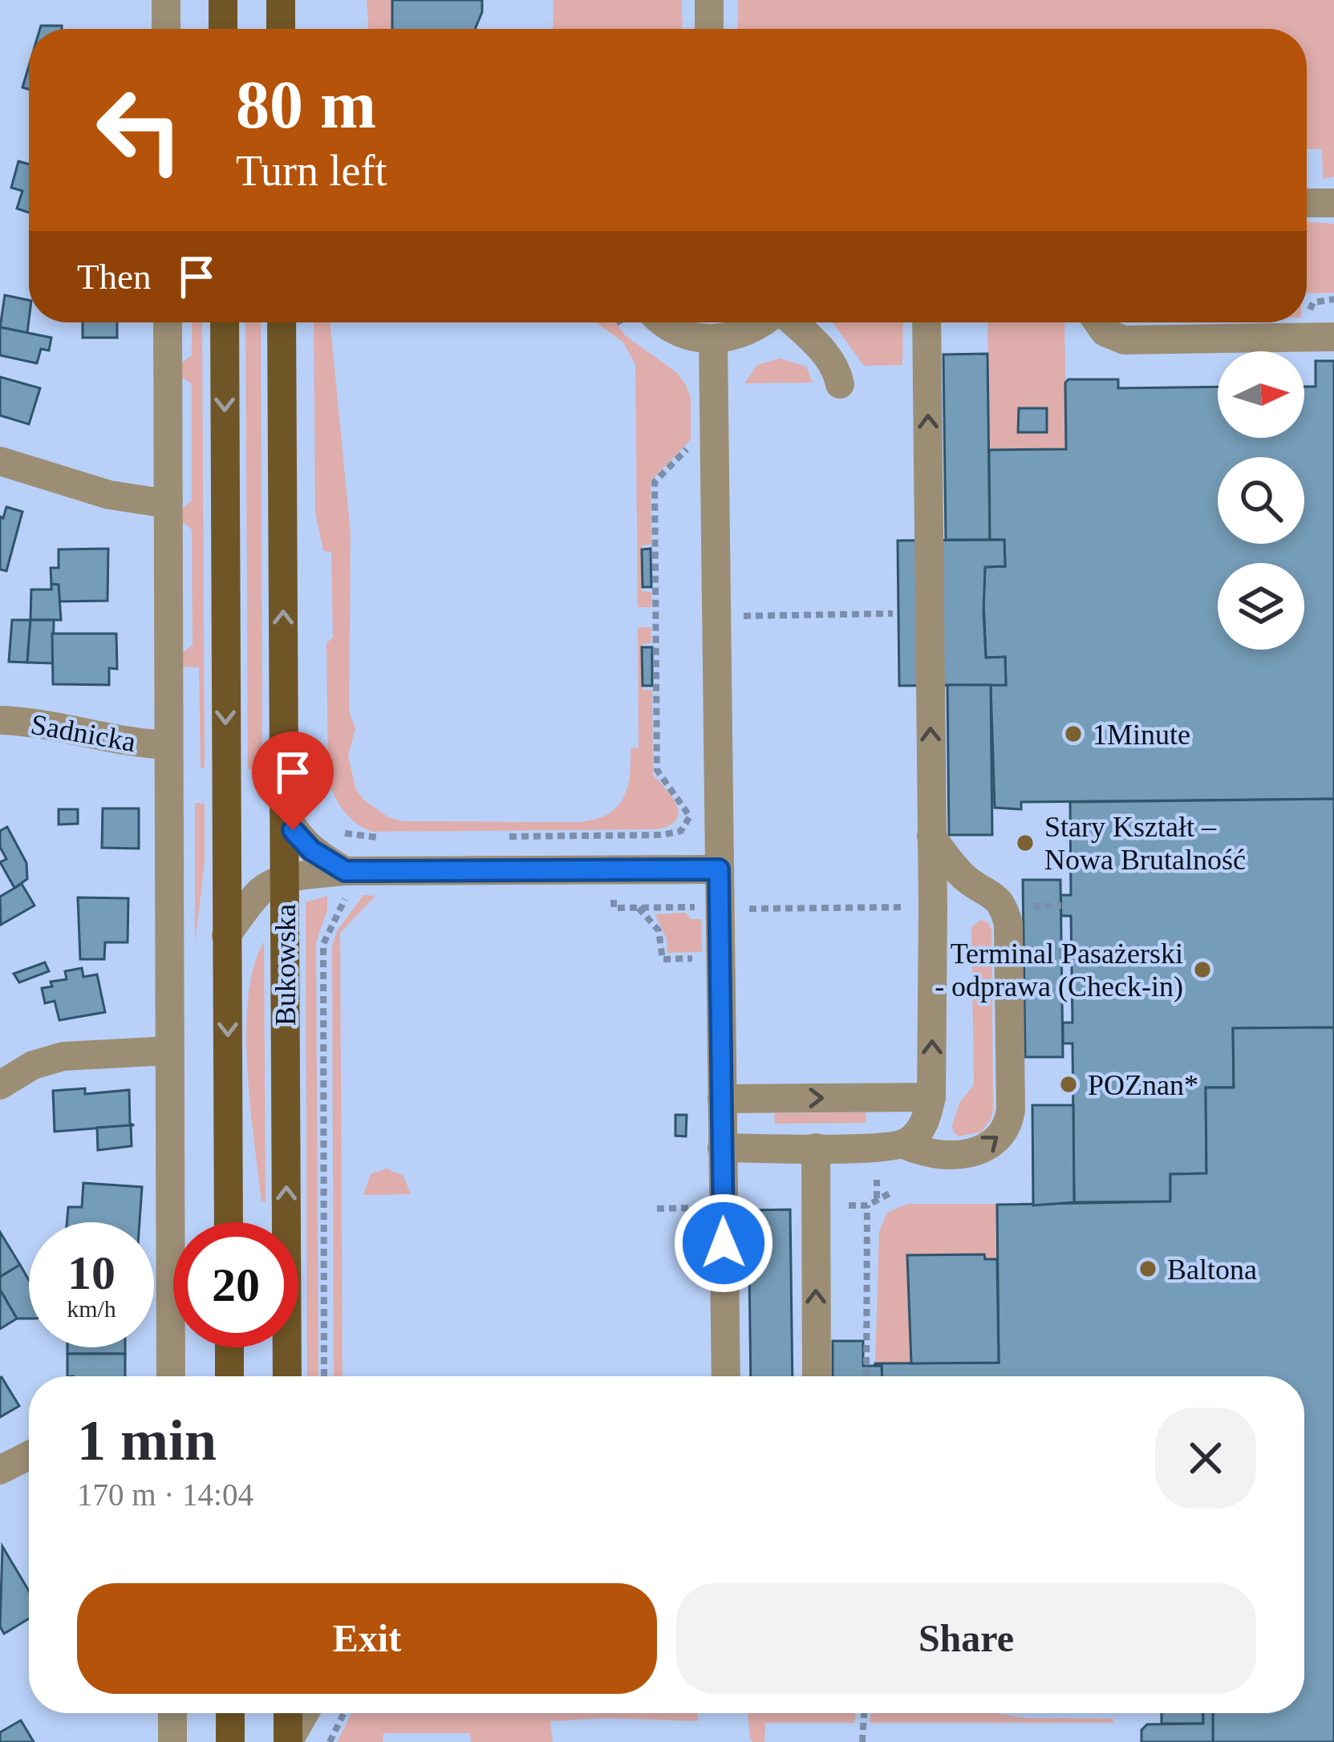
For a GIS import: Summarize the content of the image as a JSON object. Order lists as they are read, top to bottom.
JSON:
{
  "streets": {
    "main road": ["Bukowska"],
    "street": ["Sadnicka"]
  },
  "places": [
    "1Minute",
    "Stary Kształt – Nowa Brutalność",
    "Terminal Pasażerski - odprawa (Check-in)",
    "POZnan*",
    "Baltona"
  ],
  "north": "right",
  "page": {
    "turn": ["80 m", "Turn left"],
    "then": "Then",
    "speed": "10 km/h",
    "limit": "20",
    "heading": ["1 min", "170 m · 14:04"],
    "buttons": ["Exit", "Share"]
  }
}
